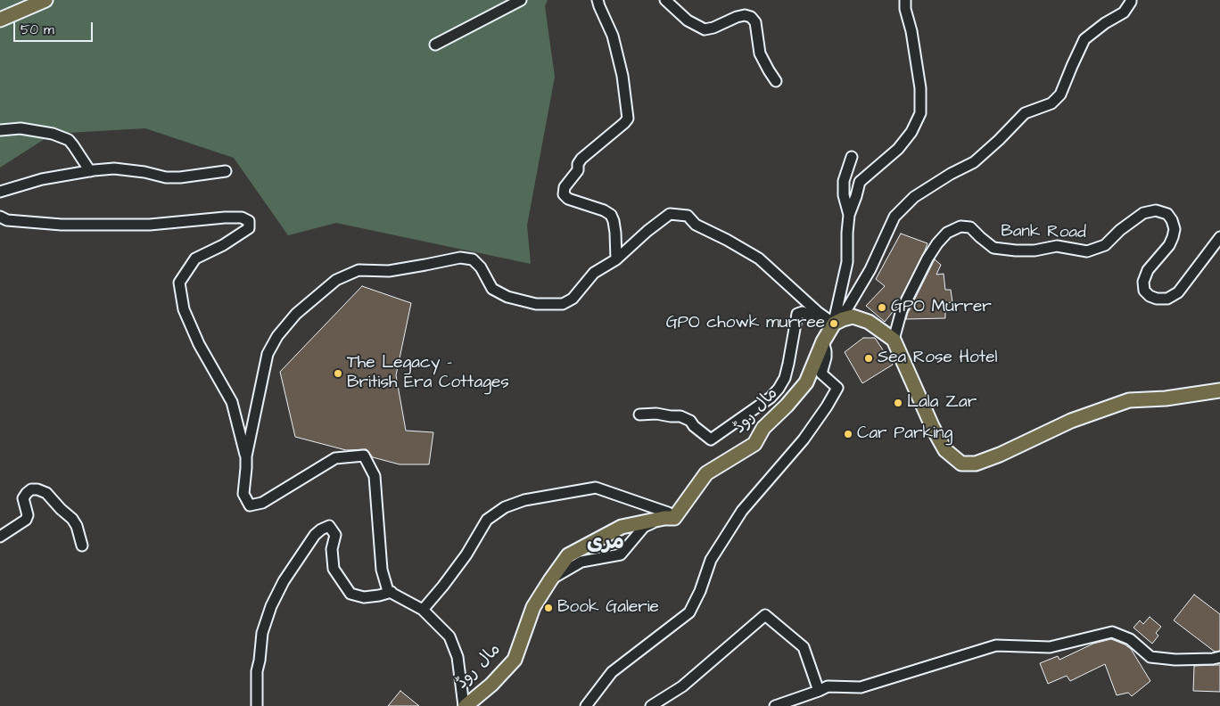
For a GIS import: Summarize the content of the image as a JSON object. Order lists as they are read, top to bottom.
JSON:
{
  "streets": {
    "main road": ["مال روڈ"],
    "street": ["Bank Road"]
  },
  "districts": ["مری"],
  "places": [
    "GPO Murrer",
    "GPO chowk murree",
    "Sea Rose Hotel",
    "The Legacy - British Era Cottages",
    "Lala Zar",
    "Car Parking",
    "Book Galerie"
  ],
  "scale_bar": "50 m"
}
